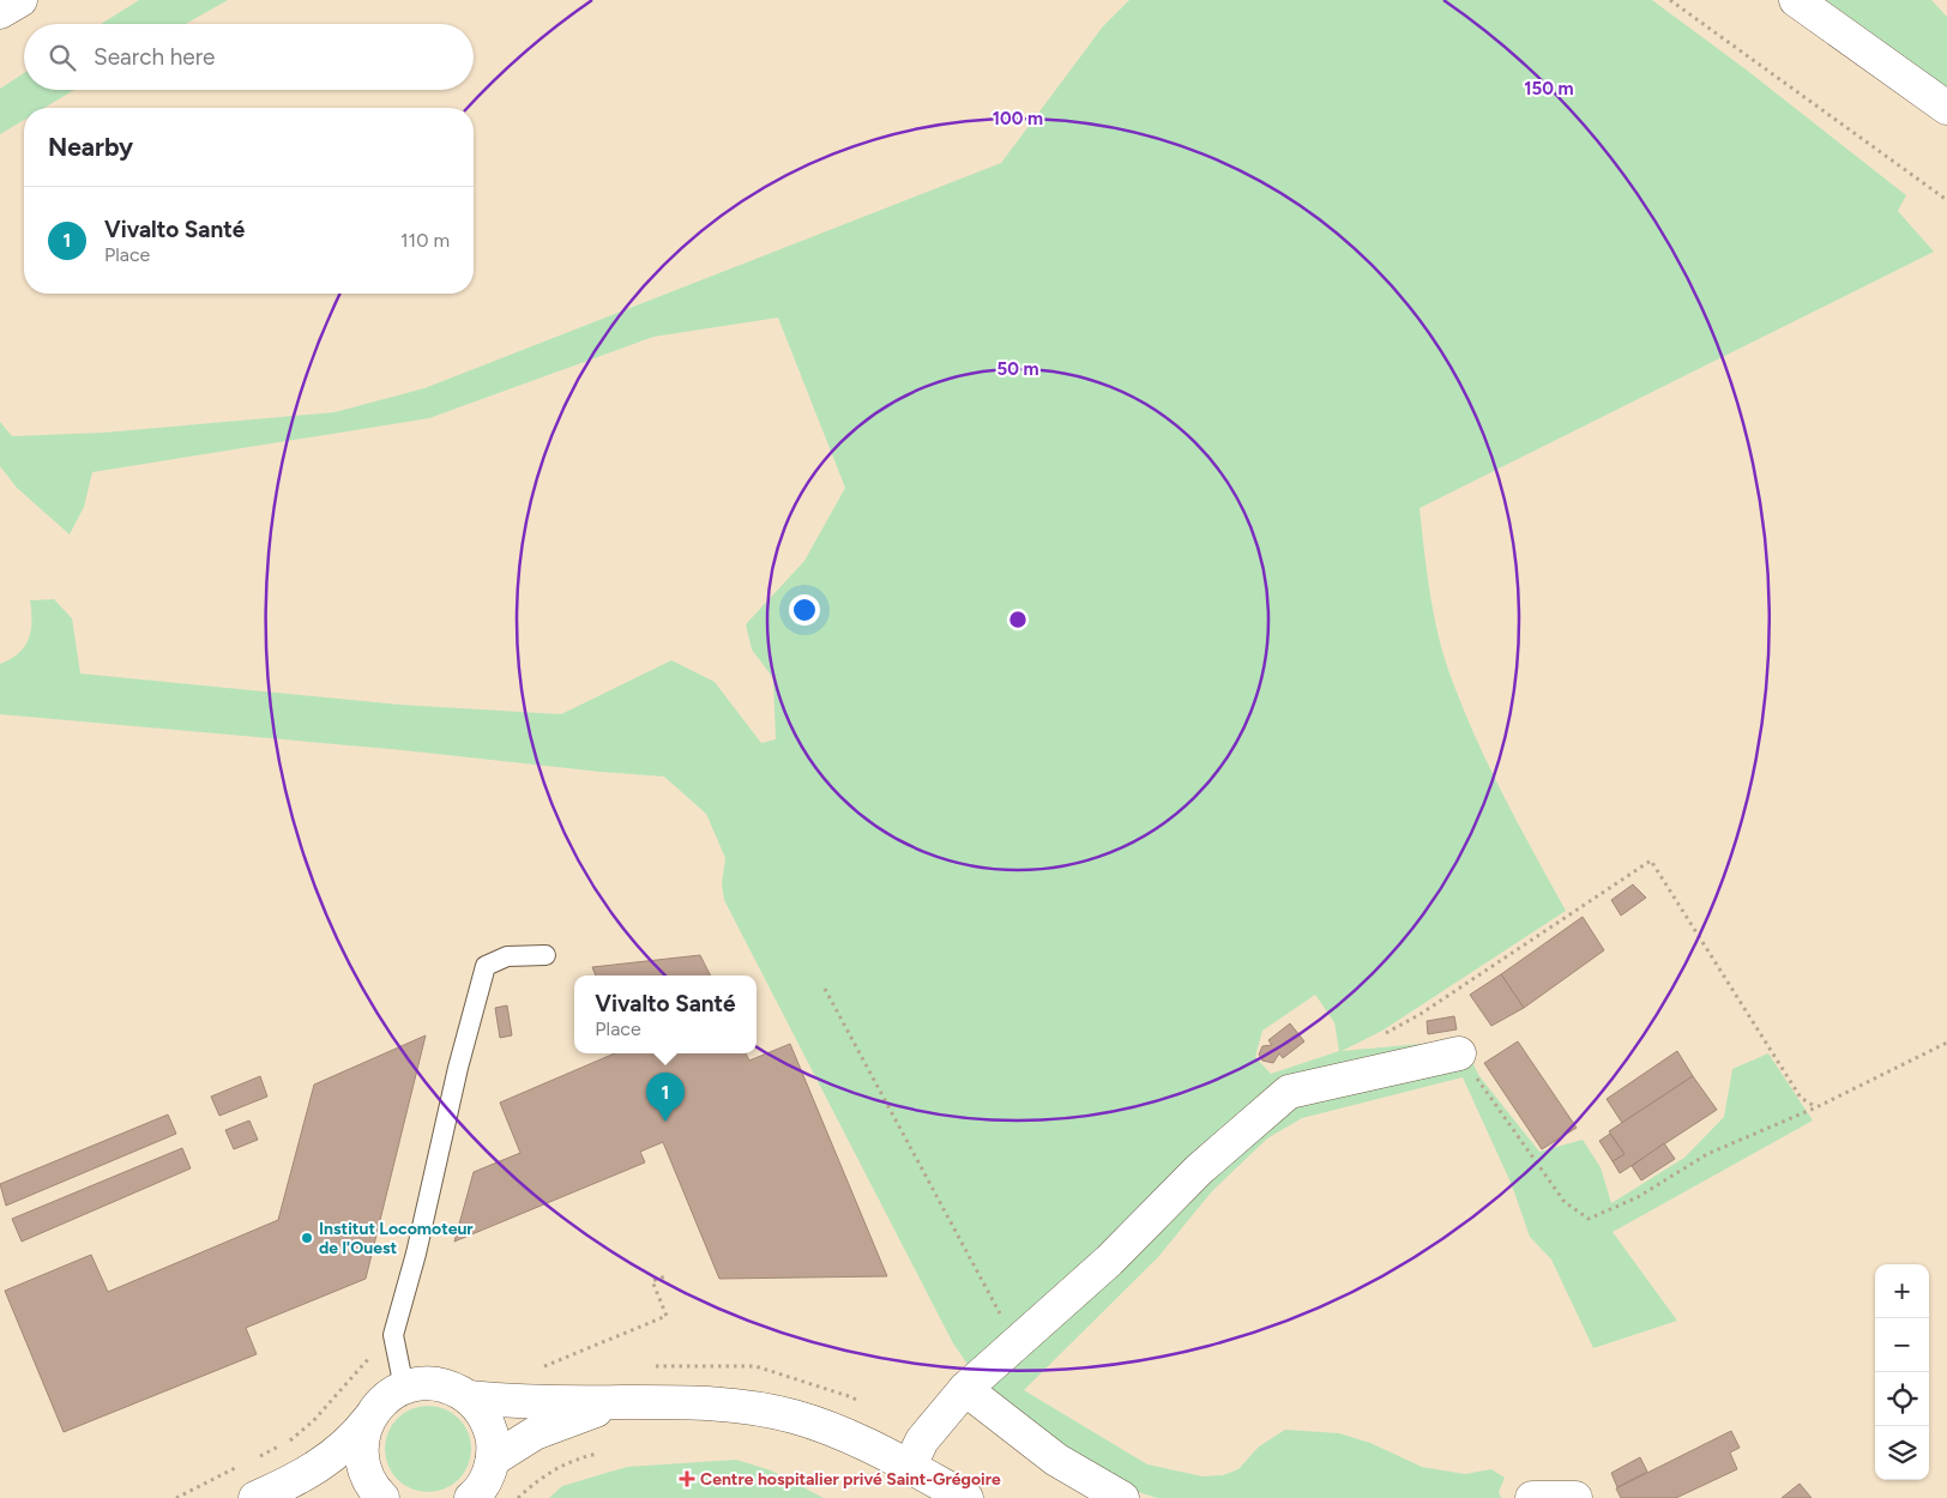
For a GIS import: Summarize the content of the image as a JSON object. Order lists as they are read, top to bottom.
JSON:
{
  "places": {
    "other": ["Institut Locomoteur de l'Ouest"],
    "health": ["Centre hospitalier privé Saint-Grégoire"]
  },
  "page": {
    "search": "Search here",
    "heading": "Nearby",
    "list": [
      {
        "mark": "1",
        "name": "Vivalto Santé",
        "note": "Place",
        "value": "110 m"
      }
    ],
    "popup": ["Vivalto Santé", "Place"],
    "pins": "1",
    "map_buttons": ["+", "−"]
  },
  "rings": ["150 m", "100 m", "50 m"]
}
